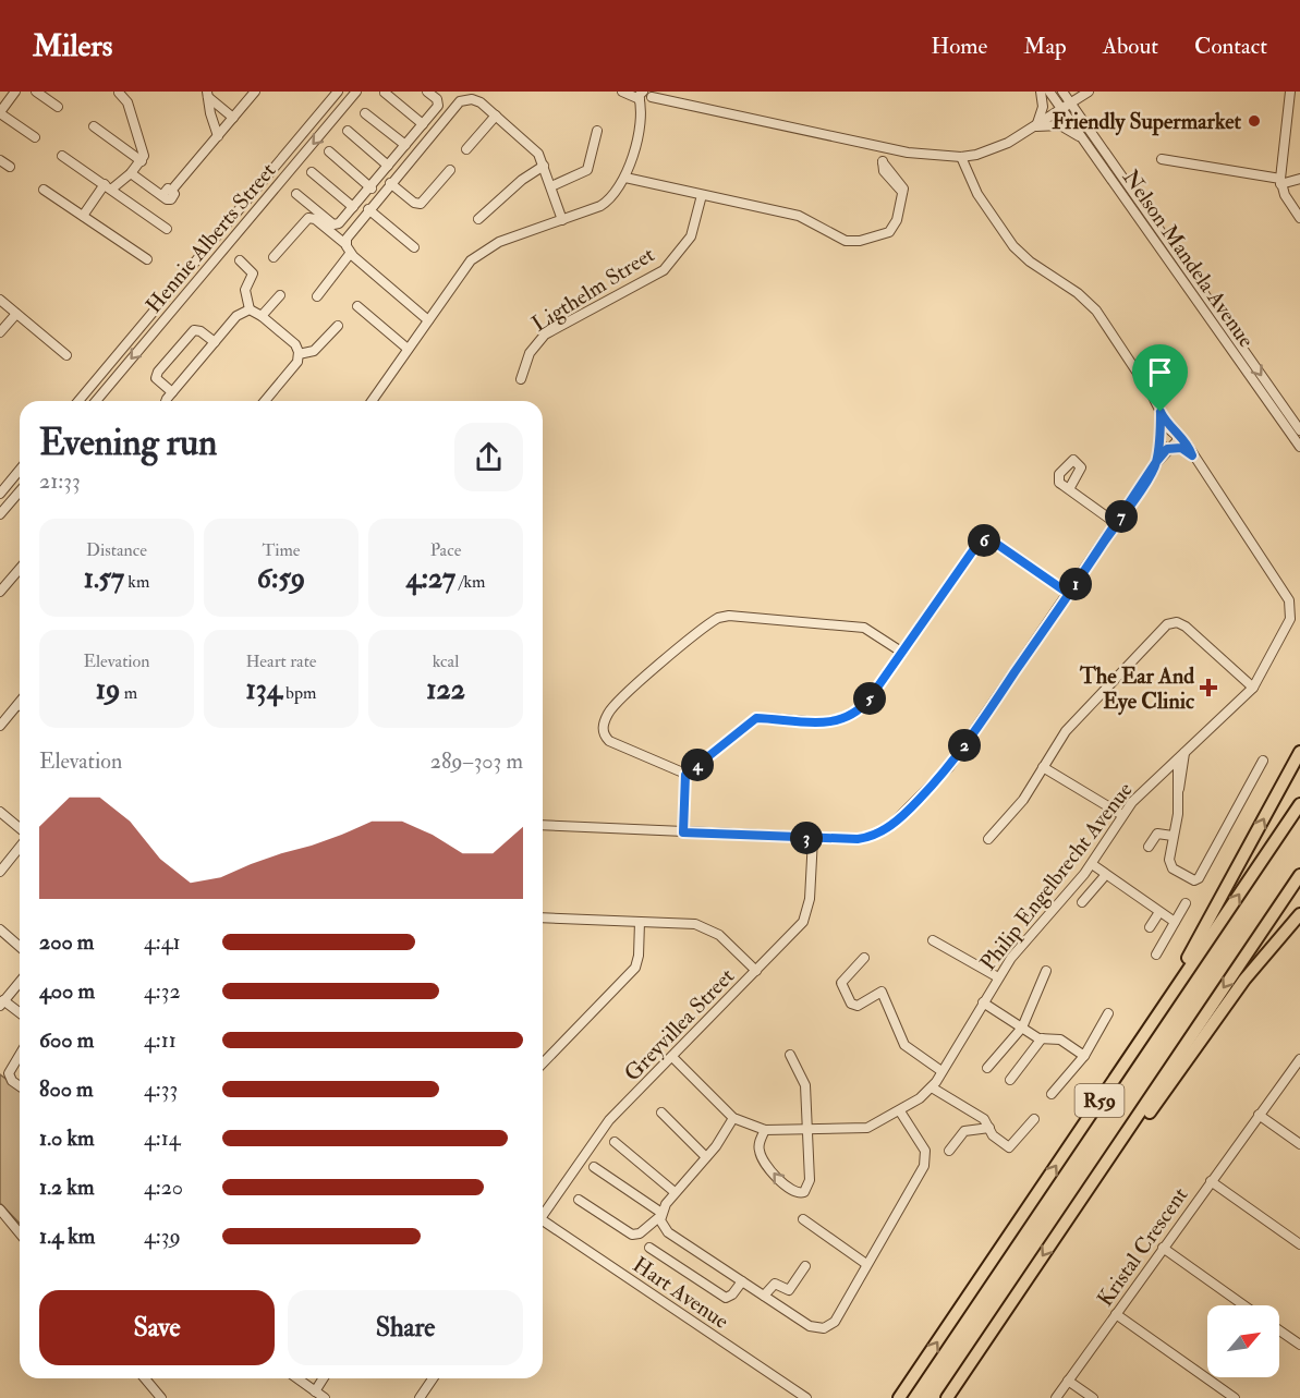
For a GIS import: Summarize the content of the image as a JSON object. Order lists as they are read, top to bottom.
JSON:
{
  "streets": {
    "highway": ["R59"],
    "street": [
      "Hennie Alberts Street",
      "Nelson Mandela Avenue",
      "Ligthelm Street",
      "Philip Engelbrecht Avenue",
      "Greyvillea Street",
      "Kristal Crescent",
      "Hart Avenue"
    ]
  },
  "crossings": [
    ["Philip Engelbrecht Avenue", "Greyvillea Street"]
  ],
  "places": {
    "other": ["Friendly Supermarket"],
    "health": ["The Ear And Eye Clinic"]
  },
  "north": "top right",
  "page": {
    "header": "Milers",
    "nav": [
      "Home",
      "Map",
      "About",
      "Contact"
    ],
    "heading": ["Evening run", "21:33"],
    "pins": [
      "7",
      "6",
      "1",
      "5",
      "2",
      "4",
      "3"
    ],
    "stats": [
      ["Distance", "1.57 km"],
      ["Time", "6:59"],
      ["Pace", "4:27 /km"],
      ["Elevation", "19 m"],
      ["Heart rate", "134 bpm"],
      ["kcal", "122"]
    ],
    "chart": ["Elevation", "289–303 m"],
    "list": [
      {
        "name": "200 m",
        "note": "4:41"
      },
      {
        "name": "400 m",
        "note": "4:32"
      },
      {
        "name": "600 m",
        "note": "4:11"
      },
      {
        "name": "800 m",
        "note": "4:33"
      },
      {
        "name": "1.0 km",
        "note": "4:14"
      },
      {
        "name": "1.2 km",
        "note": "4:20"
      },
      {
        "name": "1.4 km",
        "note": "4:39"
      }
    ],
    "buttons": ["Save", "Share"]
  }
}
